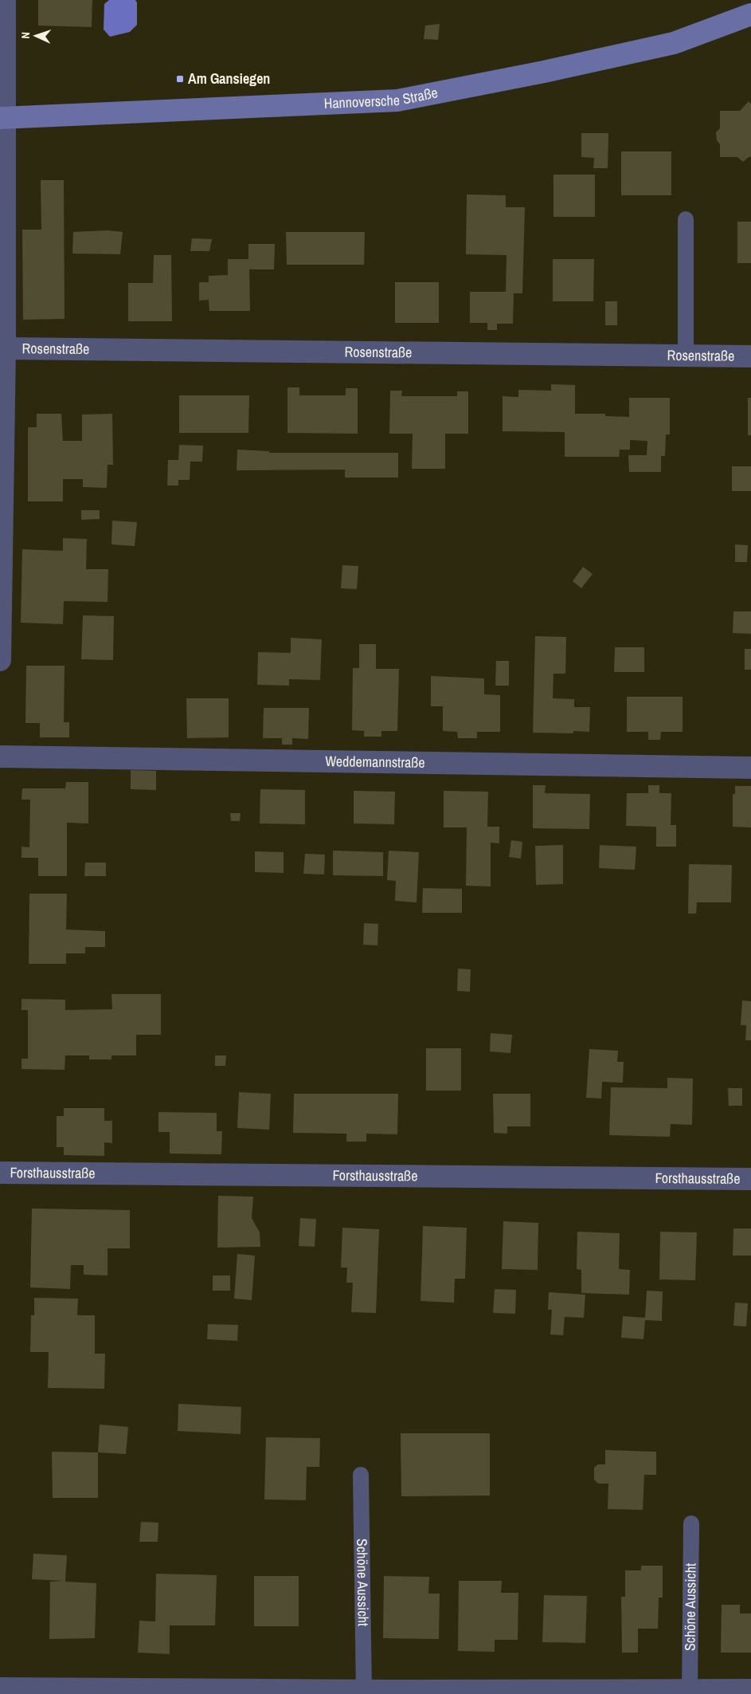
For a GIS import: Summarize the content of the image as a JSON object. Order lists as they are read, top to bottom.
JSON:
{
  "streets": {
    "main road": ["Hannoversche Straße"],
    "street": ["Rosenstraße", "Weddemannstraße", "Forsthausstraße"],
    "lane": ["Schöne Aussicht"]
  },
  "places": {
    "transit": ["Am Gansiegen"]
  },
  "north": "left"
}
